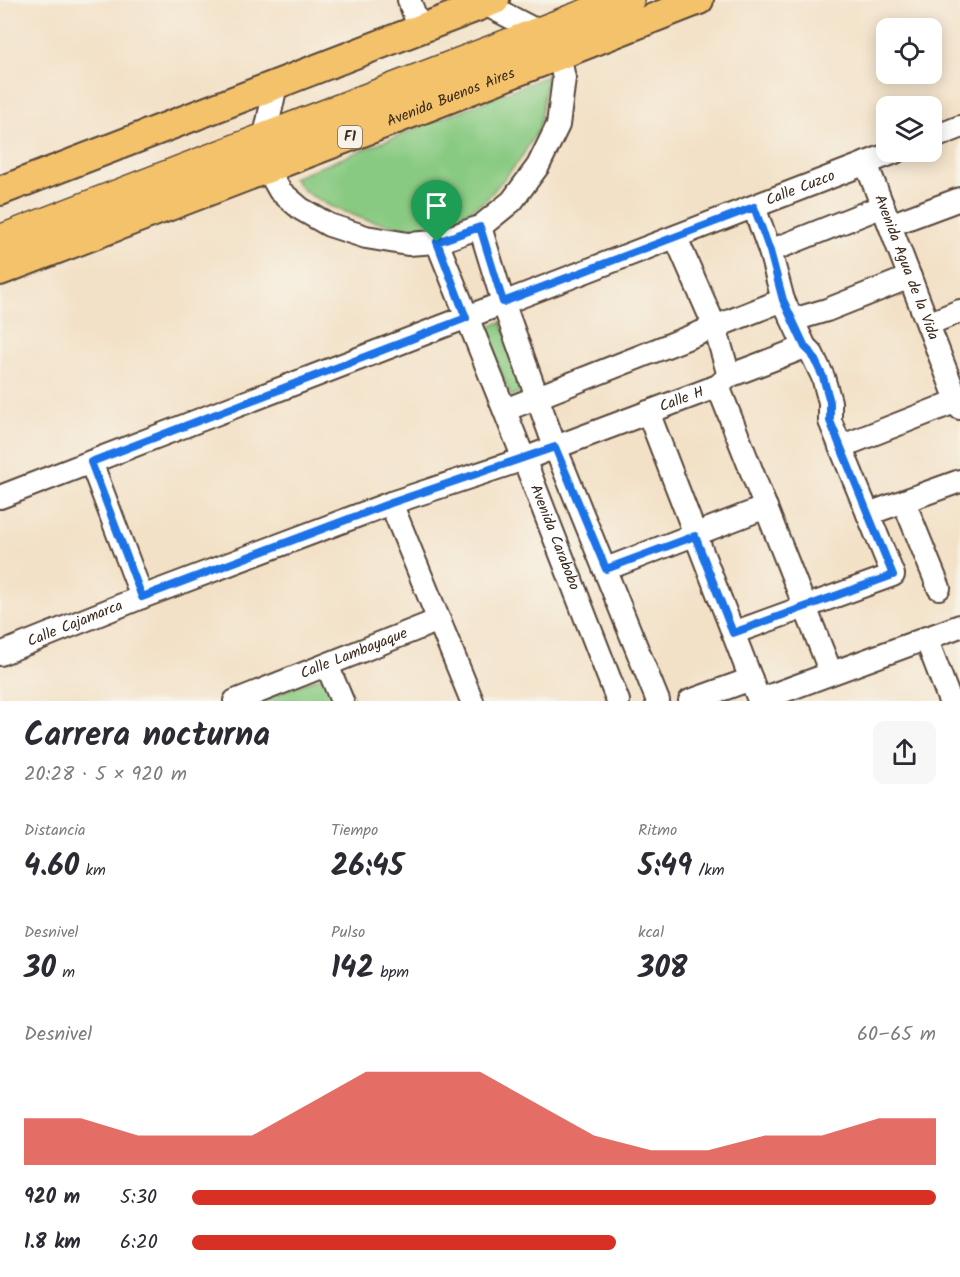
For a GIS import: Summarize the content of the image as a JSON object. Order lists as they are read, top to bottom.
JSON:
{
  "streets": {
    "highway": ["Avenida Buenos Aires", "F1"],
    "street": [
      "Calle Cuzco",
      "Avenida Agua de la Vida",
      "Calle H",
      "Avenida Carabobo",
      "Calle Cajamarca",
      "Calle Lambayaque"
    ]
  },
  "crossings": [
    ["Calle Cuzco", "Avenida Agua de la Vida"],
    ["Calle Cuzco", "Avenida Carabobo"],
    ["Calle H", "Calle Cajamarca"],
    ["Avenida Carabobo", "Calle Cajamarca"]
  ],
  "page": {
    "heading": ["Carrera nocturna", "20:28 · 5 × 920 m"],
    "stats": [
      ["Distancia", "4.60 km"],
      ["Tiempo", "26:45"],
      ["Ritmo", "5:49 /km"],
      ["Desnivel", "30 m"],
      ["Pulso", "142 bpm"],
      ["kcal", "308"]
    ],
    "chart": ["Desnivel", "60–65 m"],
    "list": [
      {
        "name": "920 m",
        "note": "5:30"
      },
      {
        "name": "1.8 km",
        "note": "6:20"
      }
    ]
  }
}
